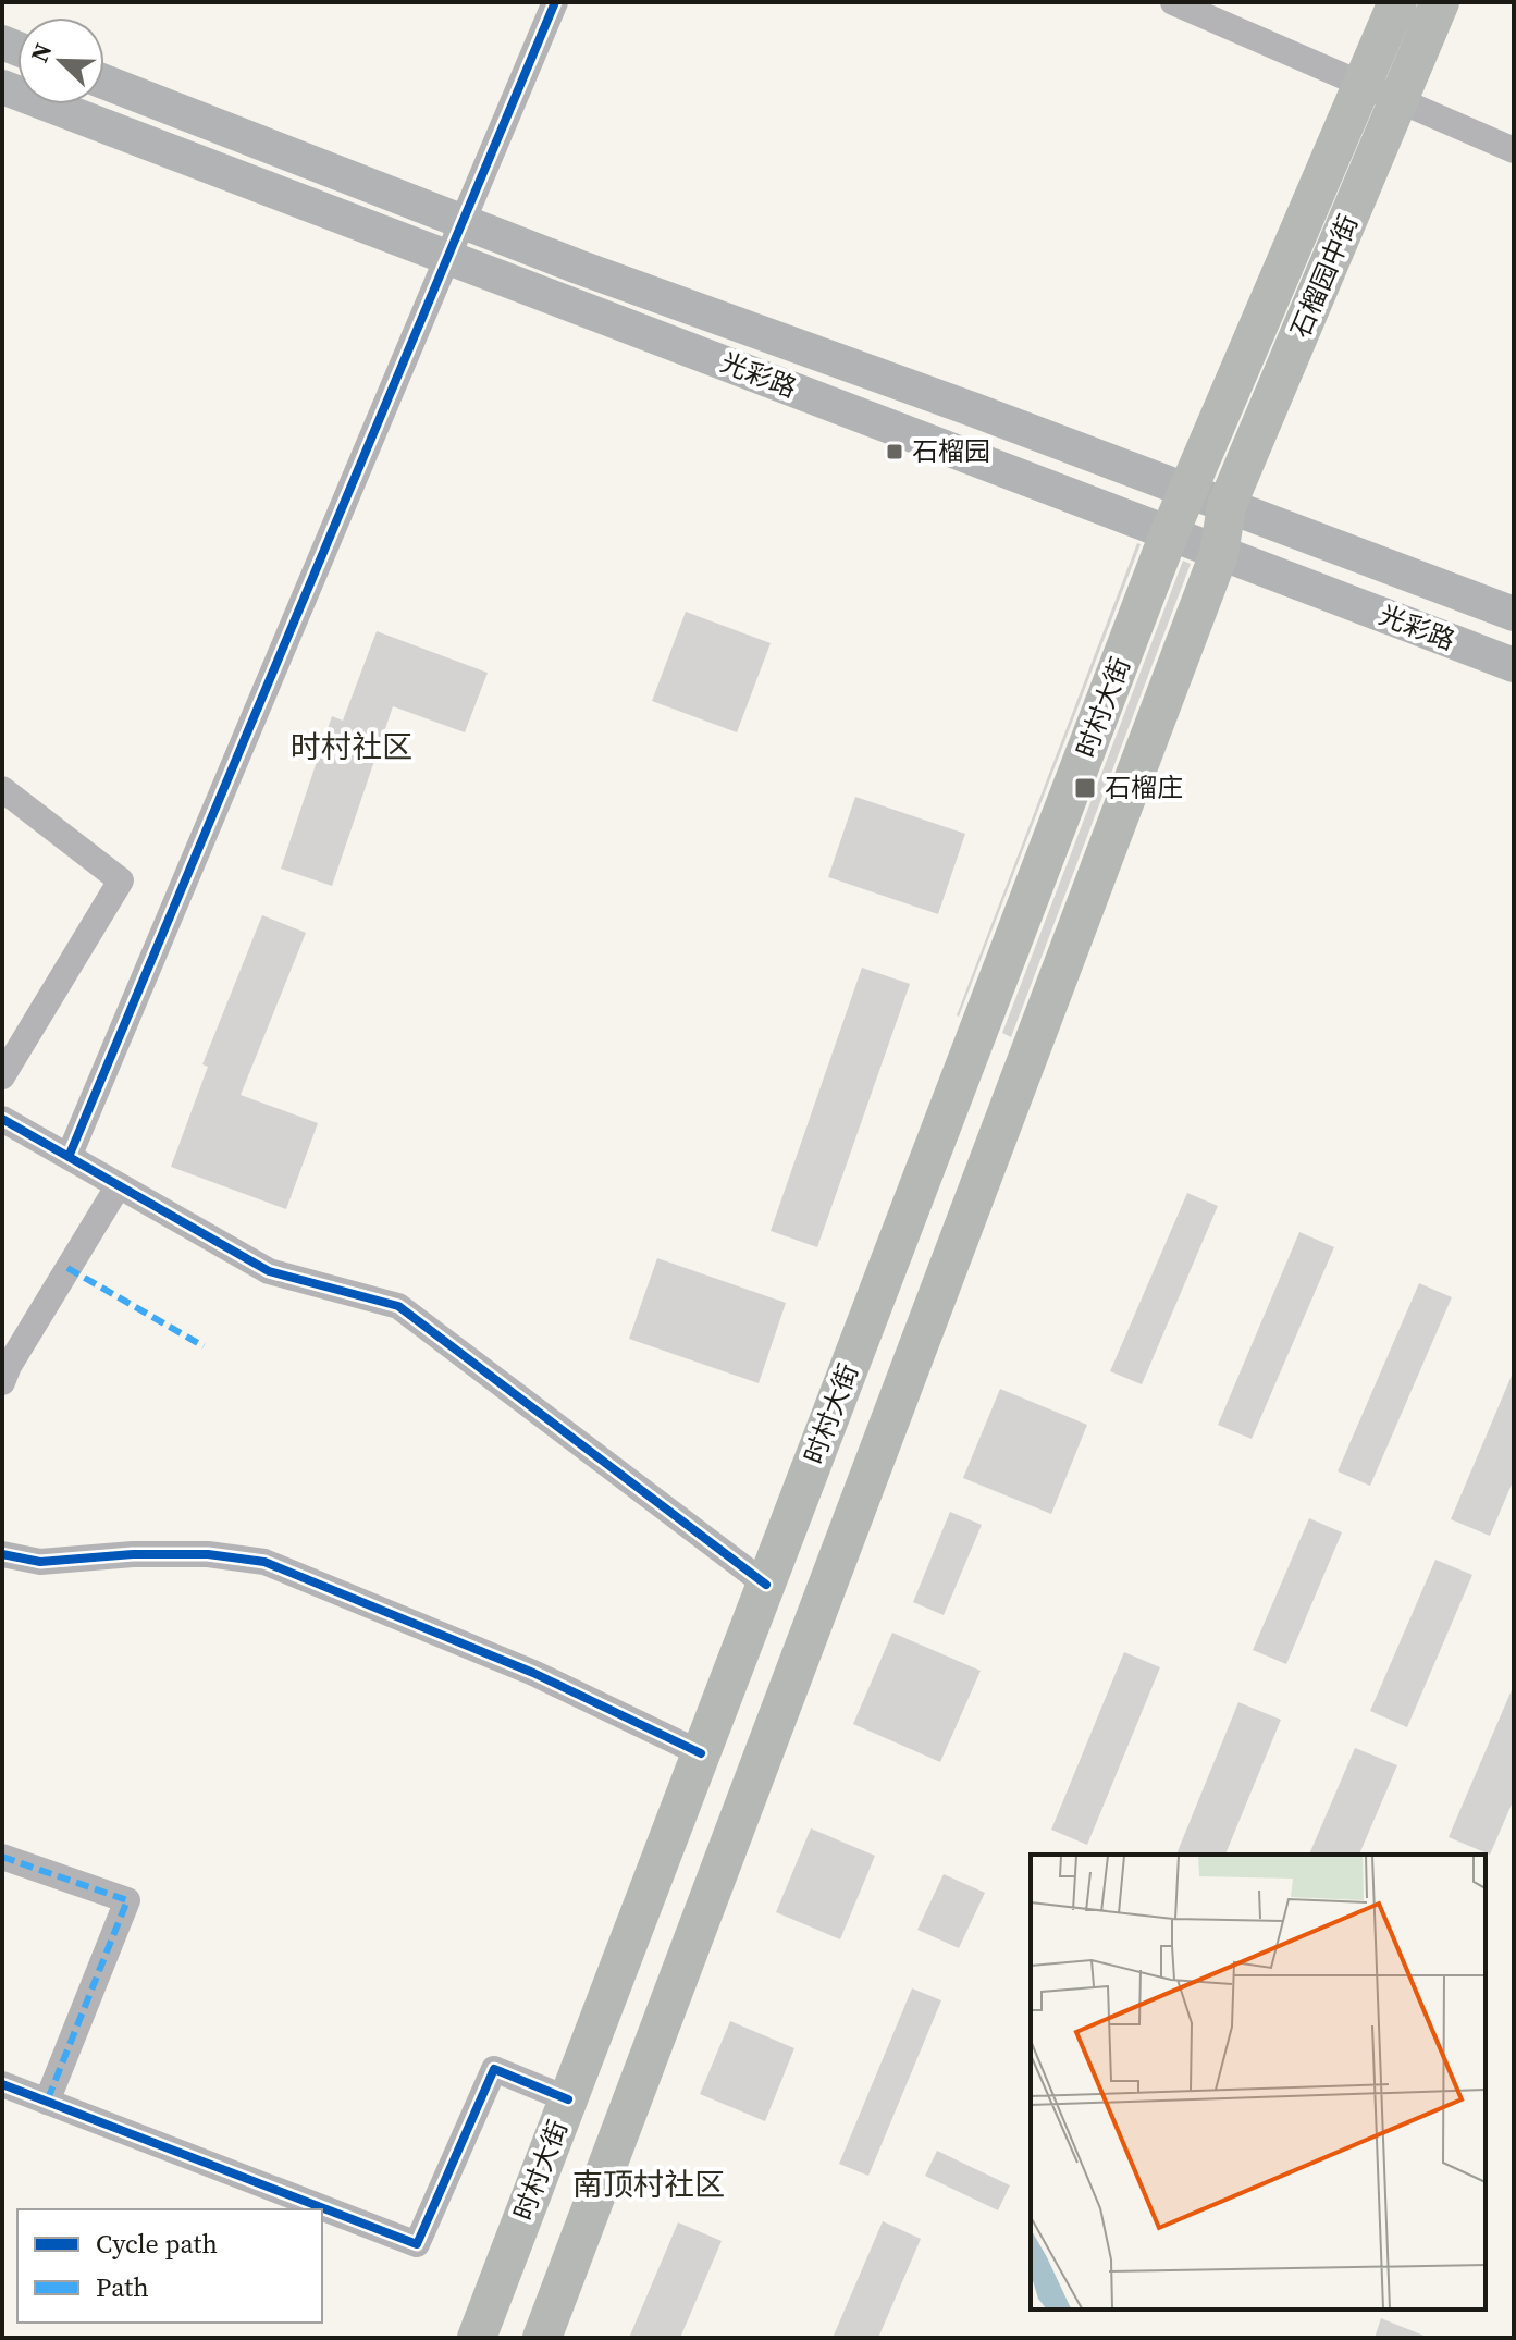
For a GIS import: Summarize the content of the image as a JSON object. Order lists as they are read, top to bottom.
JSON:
{
  "streets": {
    "main road": ["石榴园中街", "光彩路", "时村大街"]
  },
  "crossings": [
    ["石榴园中街", "光彩路"],
    ["石榴园中街", "时村大街"],
    ["光彩路", "时村大街"]
  ],
  "districts": ["时村社区", "南顶村社区"],
  "places": {
    "transit": ["石榴园", "石榴庄"]
  },
  "legend": ["Cycle path", "Path"],
  "north": "top left"
}
